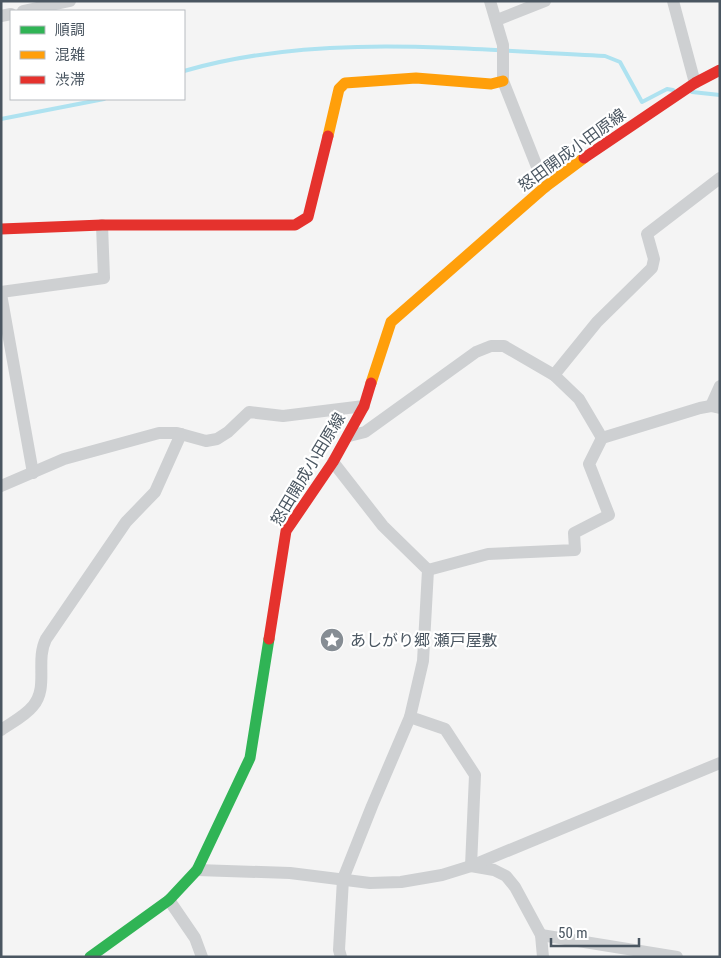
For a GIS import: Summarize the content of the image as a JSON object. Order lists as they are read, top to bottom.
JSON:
{
  "streets": {
    "main road": ["怒田開成小田原線"]
  },
  "places": {
    "place": ["あしがり郷 瀬戸屋敷"]
  },
  "legend": ["順調", "混雑", "渋滞"],
  "scale_bar": "50 m"
}
